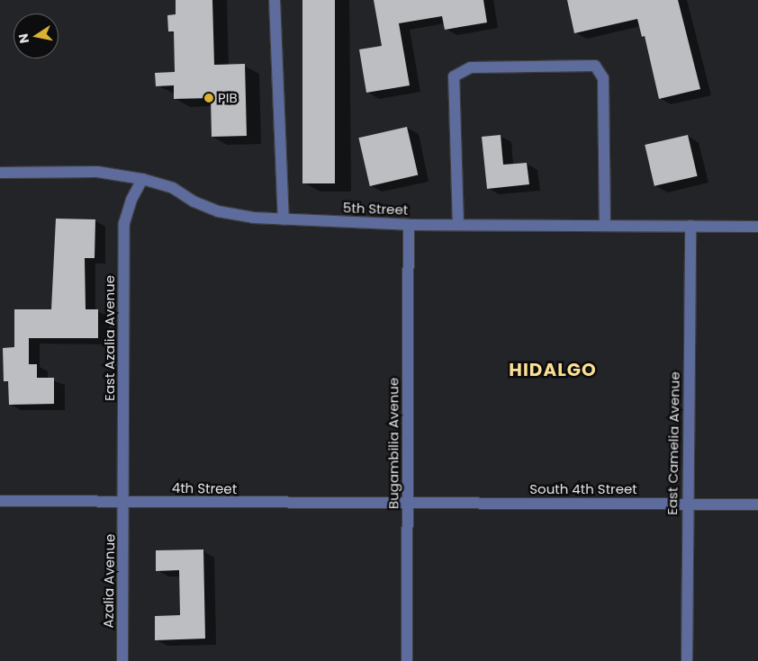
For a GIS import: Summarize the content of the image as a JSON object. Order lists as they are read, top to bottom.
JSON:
{
  "streets": {
    "street": [
      "5th Street",
      "East Azalia Avenue",
      "Bugambilia Avenue",
      "East Camelia Avenue",
      "4th Street",
      "South 4th Street",
      "Azalia Avenue"
    ]
  },
  "crossings": [
    ["5th Street", "East Azalia Avenue"],
    ["5th Street", "Bugambilia Avenue"],
    ["5th Street", "East Camelia Avenue"],
    ["East Azalia Avenue", "4th Street"],
    ["East Azalia Avenue", "Azalia Avenue"],
    ["Bugambilia Avenue", "4th Street"],
    ["Bugambilia Avenue", "South 4th Street"],
    ["East Camelia Avenue", "South 4th Street"],
    ["4th Street", "South 4th Street"],
    ["4th Street", "Azalia Avenue"]
  ],
  "districts": ["HIDALGO"],
  "places": ["PIB"],
  "north": "left"
}
